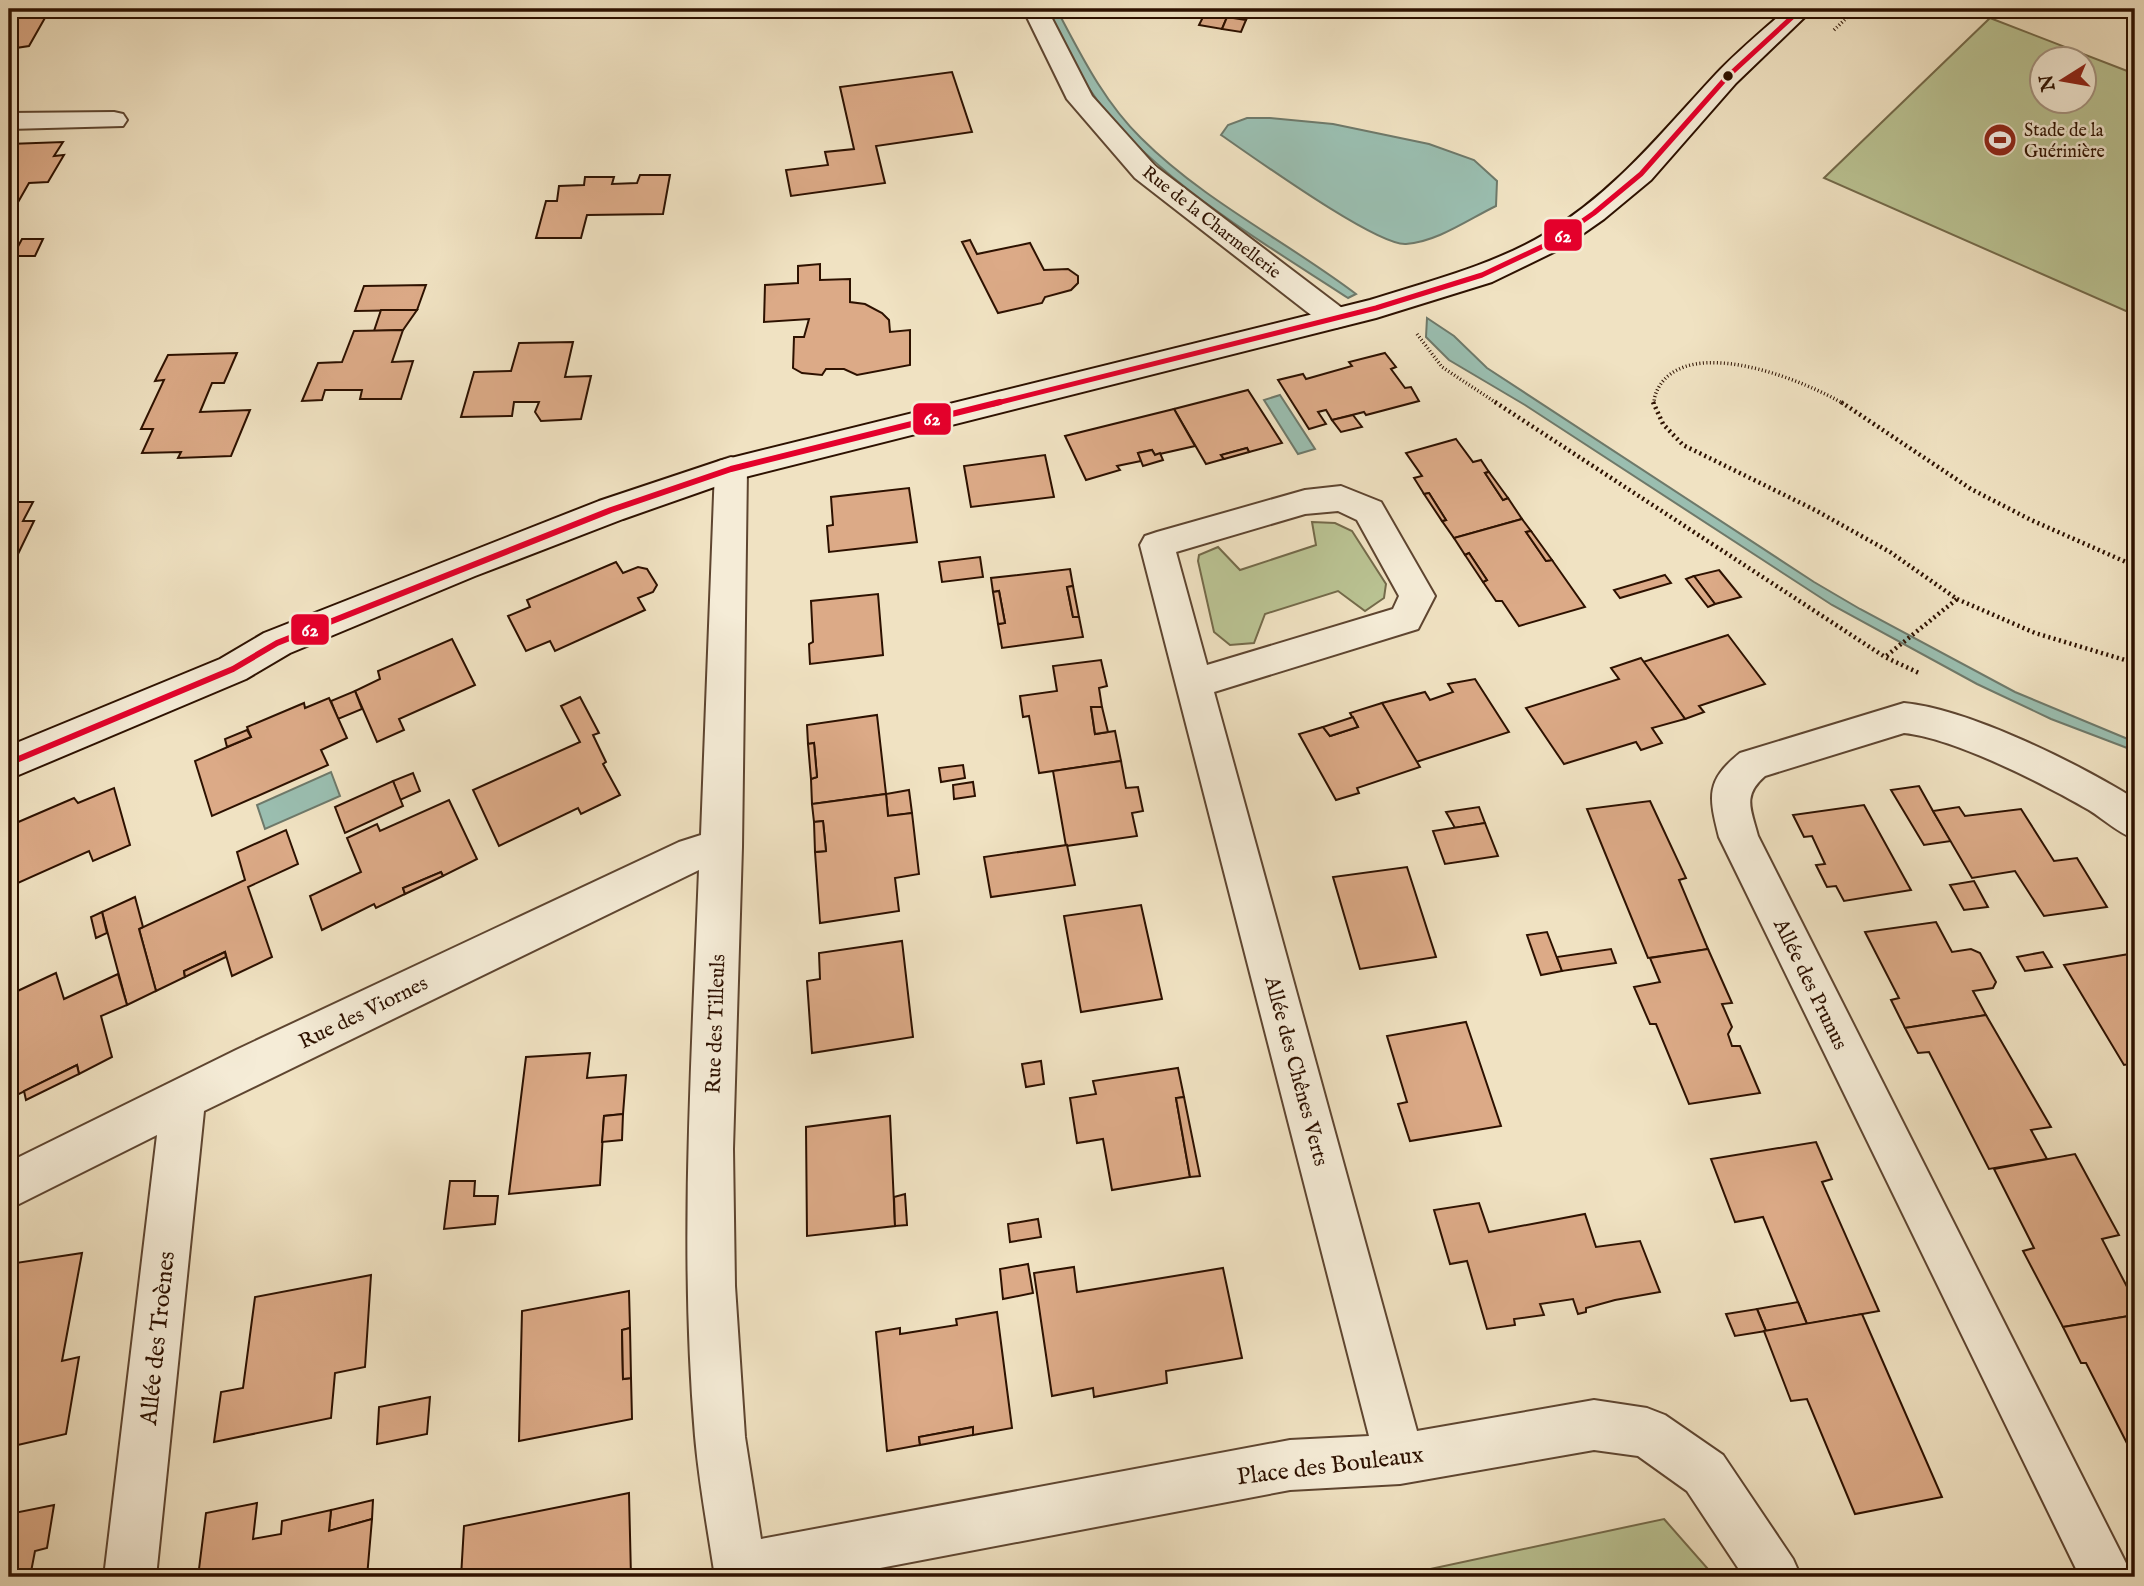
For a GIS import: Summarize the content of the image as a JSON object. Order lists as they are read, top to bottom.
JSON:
{
  "streets": {
    "street": [
      "Rue de la Charmellerie",
      "Allée des Prunus",
      "Rue des Viornes",
      "Rue des Tilleuls",
      "Allée des Chênes Verts",
      "Allée des Troènes",
      "Place des Bouleaux"
    ]
  },
  "crossings": [
    ["Rue des Viornes", "Rue des Tilleuls"],
    ["Rue des Viornes", "Allée des Troènes"],
    ["Rue des Tilleuls", "Place des Bouleaux"],
    ["Allée des Chênes Verts", "Place des Bouleaux"]
  ],
  "places": {
    "sports": ["Stade de la Guérinière"]
  },
  "lines": ["transit line 62"],
  "north": "left"
}
